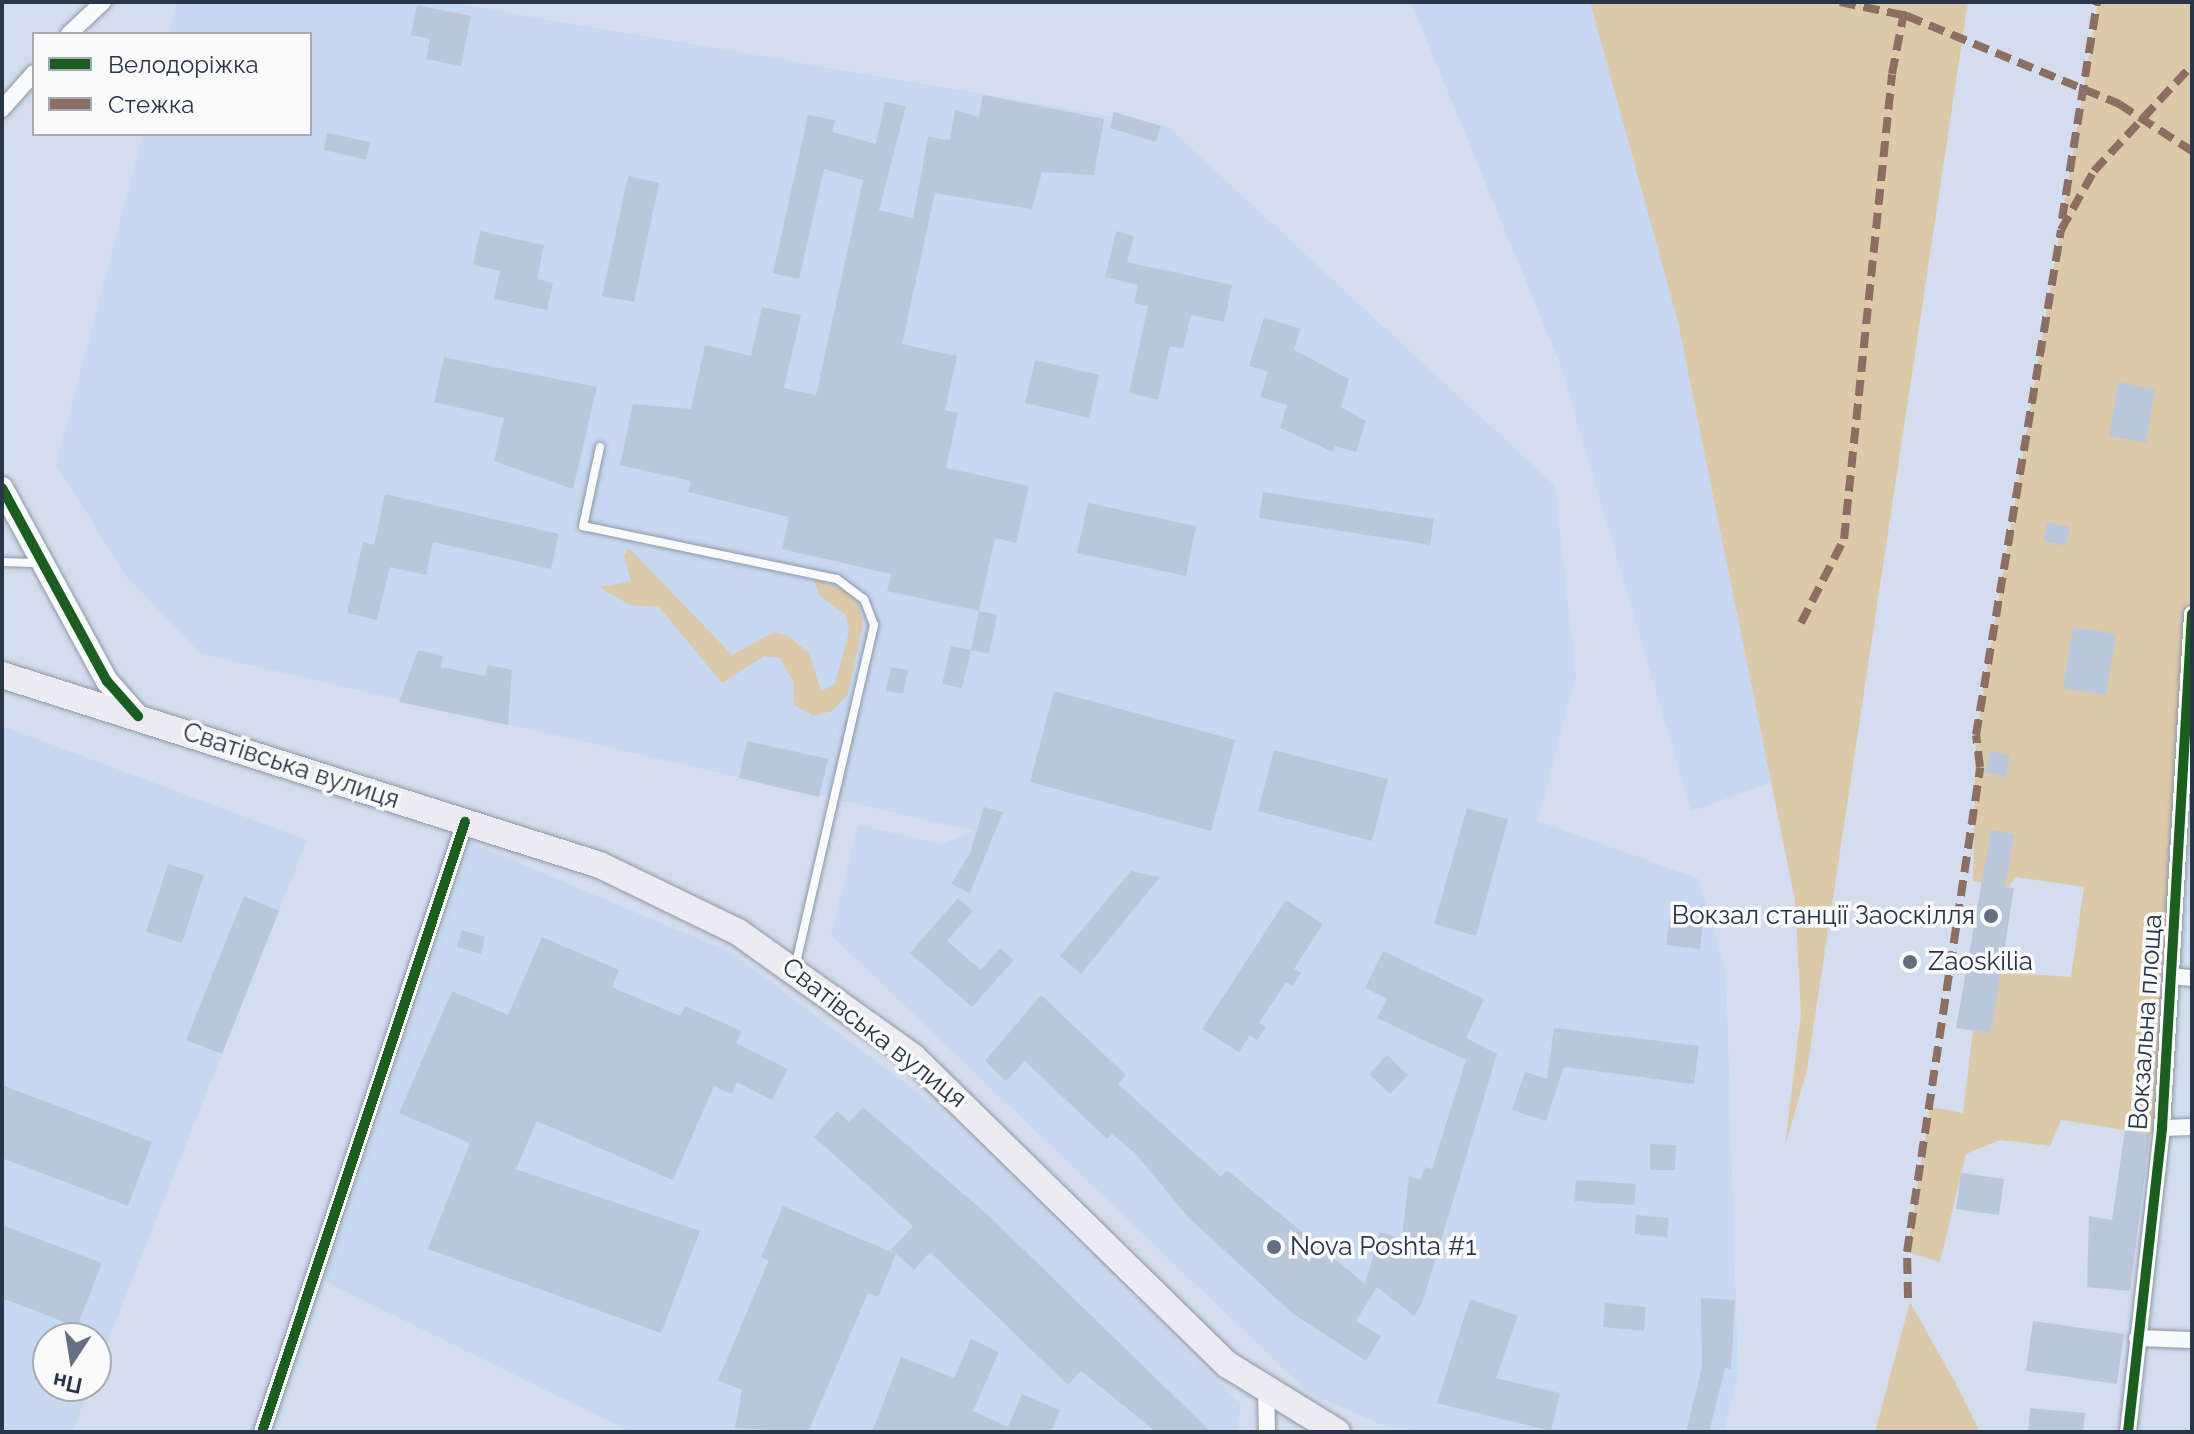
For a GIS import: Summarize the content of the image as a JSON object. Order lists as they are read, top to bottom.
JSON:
{
  "streets": {
    "main road": ["Сватівська вулиця"],
    "street": ["Вокзальна площа"]
  },
  "places": ["Вокзал станції Заоскілля", "Zaoskilia", "Nova Poshta #1"],
  "legend": ["Велодоріжка", "Стежка"],
  "north": "bottom"
}
